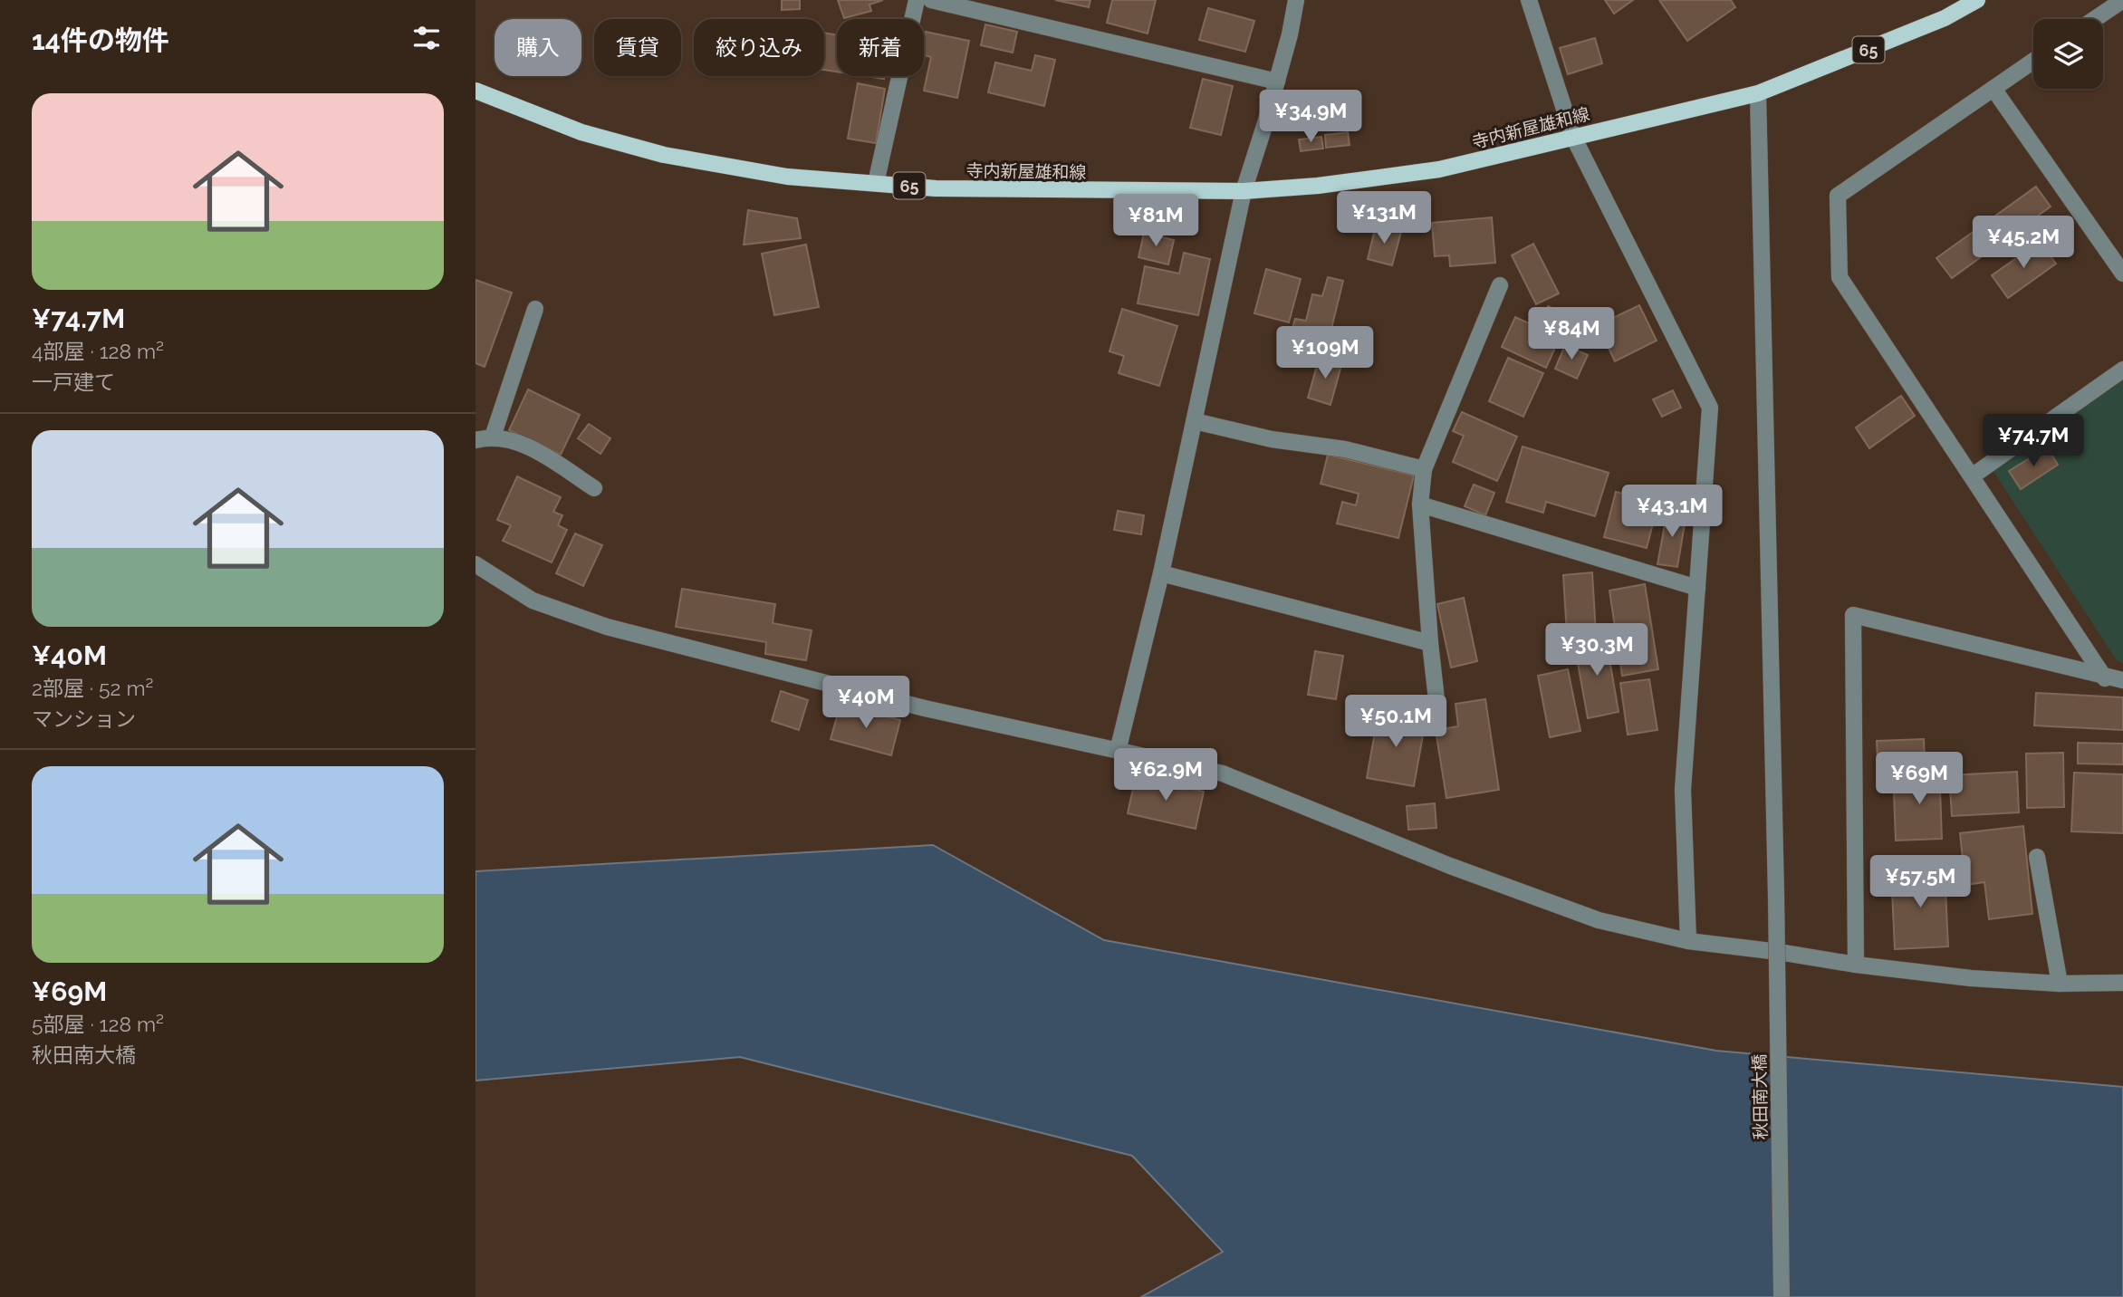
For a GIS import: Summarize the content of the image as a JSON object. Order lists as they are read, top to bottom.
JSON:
{
  "streets": {
    "main road": ["65", "寺内新屋雄和線"],
    "street": ["秋田南大橋"]
  },
  "crossings": [
    ["寺内新屋雄和線", "秋田南大橋"]
  ],
  "page": {
    "heading": "14件の物件",
    "chip": [
      "購入",
      "賃貸",
      "絞り込み",
      "新着"
    ],
    "list": [
      {
        "name": "¥74.7M",
        "note": "4部屋 · 128 m² · 一戸建て"
      },
      {
        "name": "¥40M",
        "note": "2部屋 · 52 m² · マンション"
      },
      {
        "name": "¥69M",
        "note": "5部屋 · 128 m² · 秋田南大橋"
      }
    ],
    "price": [
      "¥34.9M",
      "¥131M",
      "¥81M",
      "¥45.2M",
      "¥84M",
      "¥109M",
      "¥74.7M",
      "¥43.1M",
      "¥30.3M",
      "¥40M",
      "¥50.1M",
      "¥62.9M",
      "¥69M",
      "¥57.5M"
    ]
  }
}
